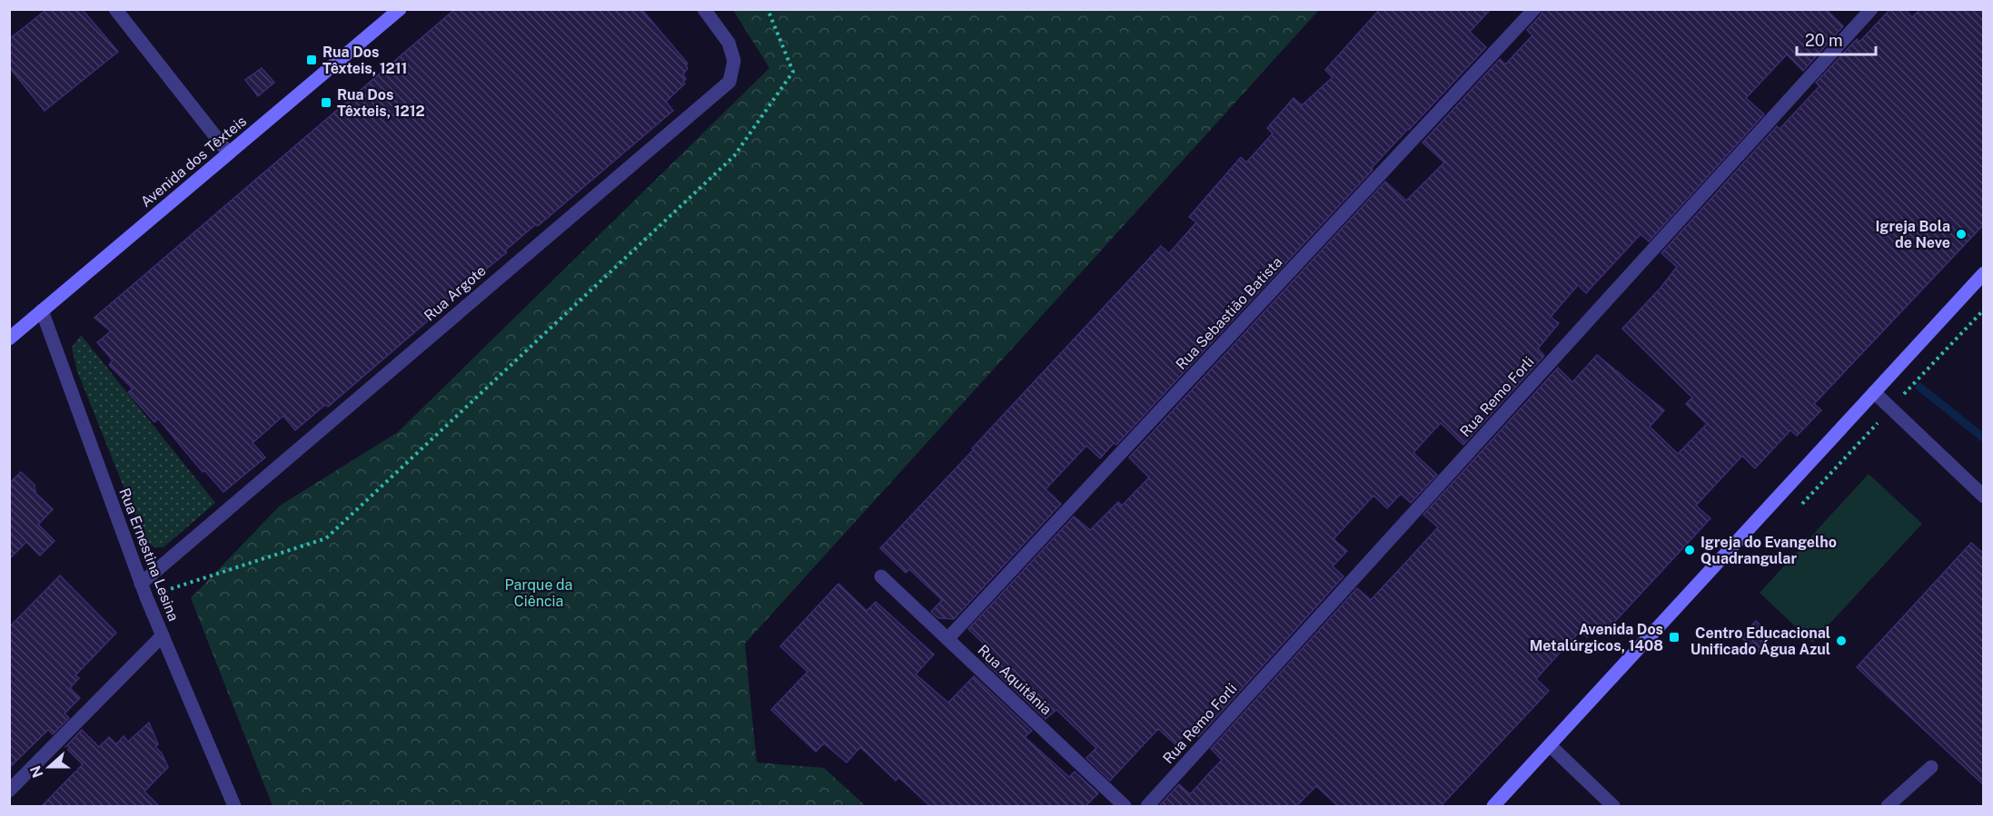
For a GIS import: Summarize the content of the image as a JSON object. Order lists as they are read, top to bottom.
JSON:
{
  "streets": {
    "main road": ["Avenida dos Têxteis"],
    "street": [
      "Rua Argote",
      "Rua Sebastião Batista",
      "Rua Remo Forli",
      "Rua Ernestina Lesina",
      "Rua Aquitânia"
    ]
  },
  "crossings": [
    ["Avenida dos Têxteis", "Rua Ernestina Lesina"],
    ["Rua Argote", "Rua Ernestina Lesina"],
    ["Rua Sebastião Batista", "Rua Aquitânia"]
  ],
  "parks": ["Parque da Ciência"],
  "places": {
    "transit": ["Rua Dos Têxteis, 1211", "Rua Dos Têxteis, 1212", "Avenida Dos Metalúrgicos, 1408"],
    "other": ["Igreja Bola de Neve", "Igreja do Evangelho Quadrangular", "Centro Educacional Unificado Água Azul"]
  },
  "scale_bar": "20 m",
  "north": "left"
}
